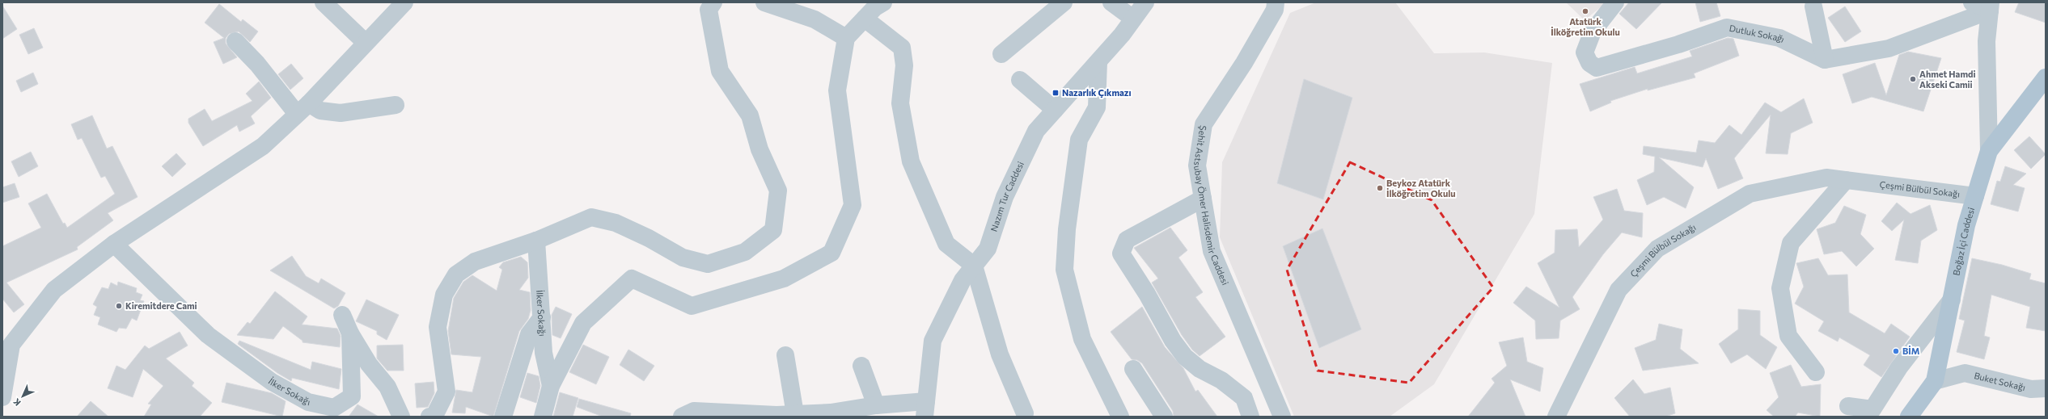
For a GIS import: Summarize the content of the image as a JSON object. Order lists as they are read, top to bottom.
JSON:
{
  "streets": {
    "main road": ["Boğaz İçi Caddesi"],
    "street": [
      "Dutluk Sokağı",
      "Çeşmi Bülbül Sokağı",
      "Nazım Tur Caddesi",
      "Şehit Astsubay Ömer Halisdemir Caddesi",
      "İlker Sokağı",
      "Buket Sokağı"
    ]
  },
  "crossings": [
    ["Çeşmi Bülbül Sokağı", "Boğaz İçi Caddesi"],
    ["Boğaz İçi Caddesi", "Buket Sokağı"]
  ],
  "places": {
    "other": [
      "Atatürk İlköğretim Okulu",
      "Ahmet Hamdi Akseki Camii",
      "Beykoz Atatürk İlköğretim Okulu",
      "Kiremitdere Cami",
      "BİM"
    ],
    "transit": ["Nazarlık Çıkmazı"]
  },
  "north": "bottom left"
}
